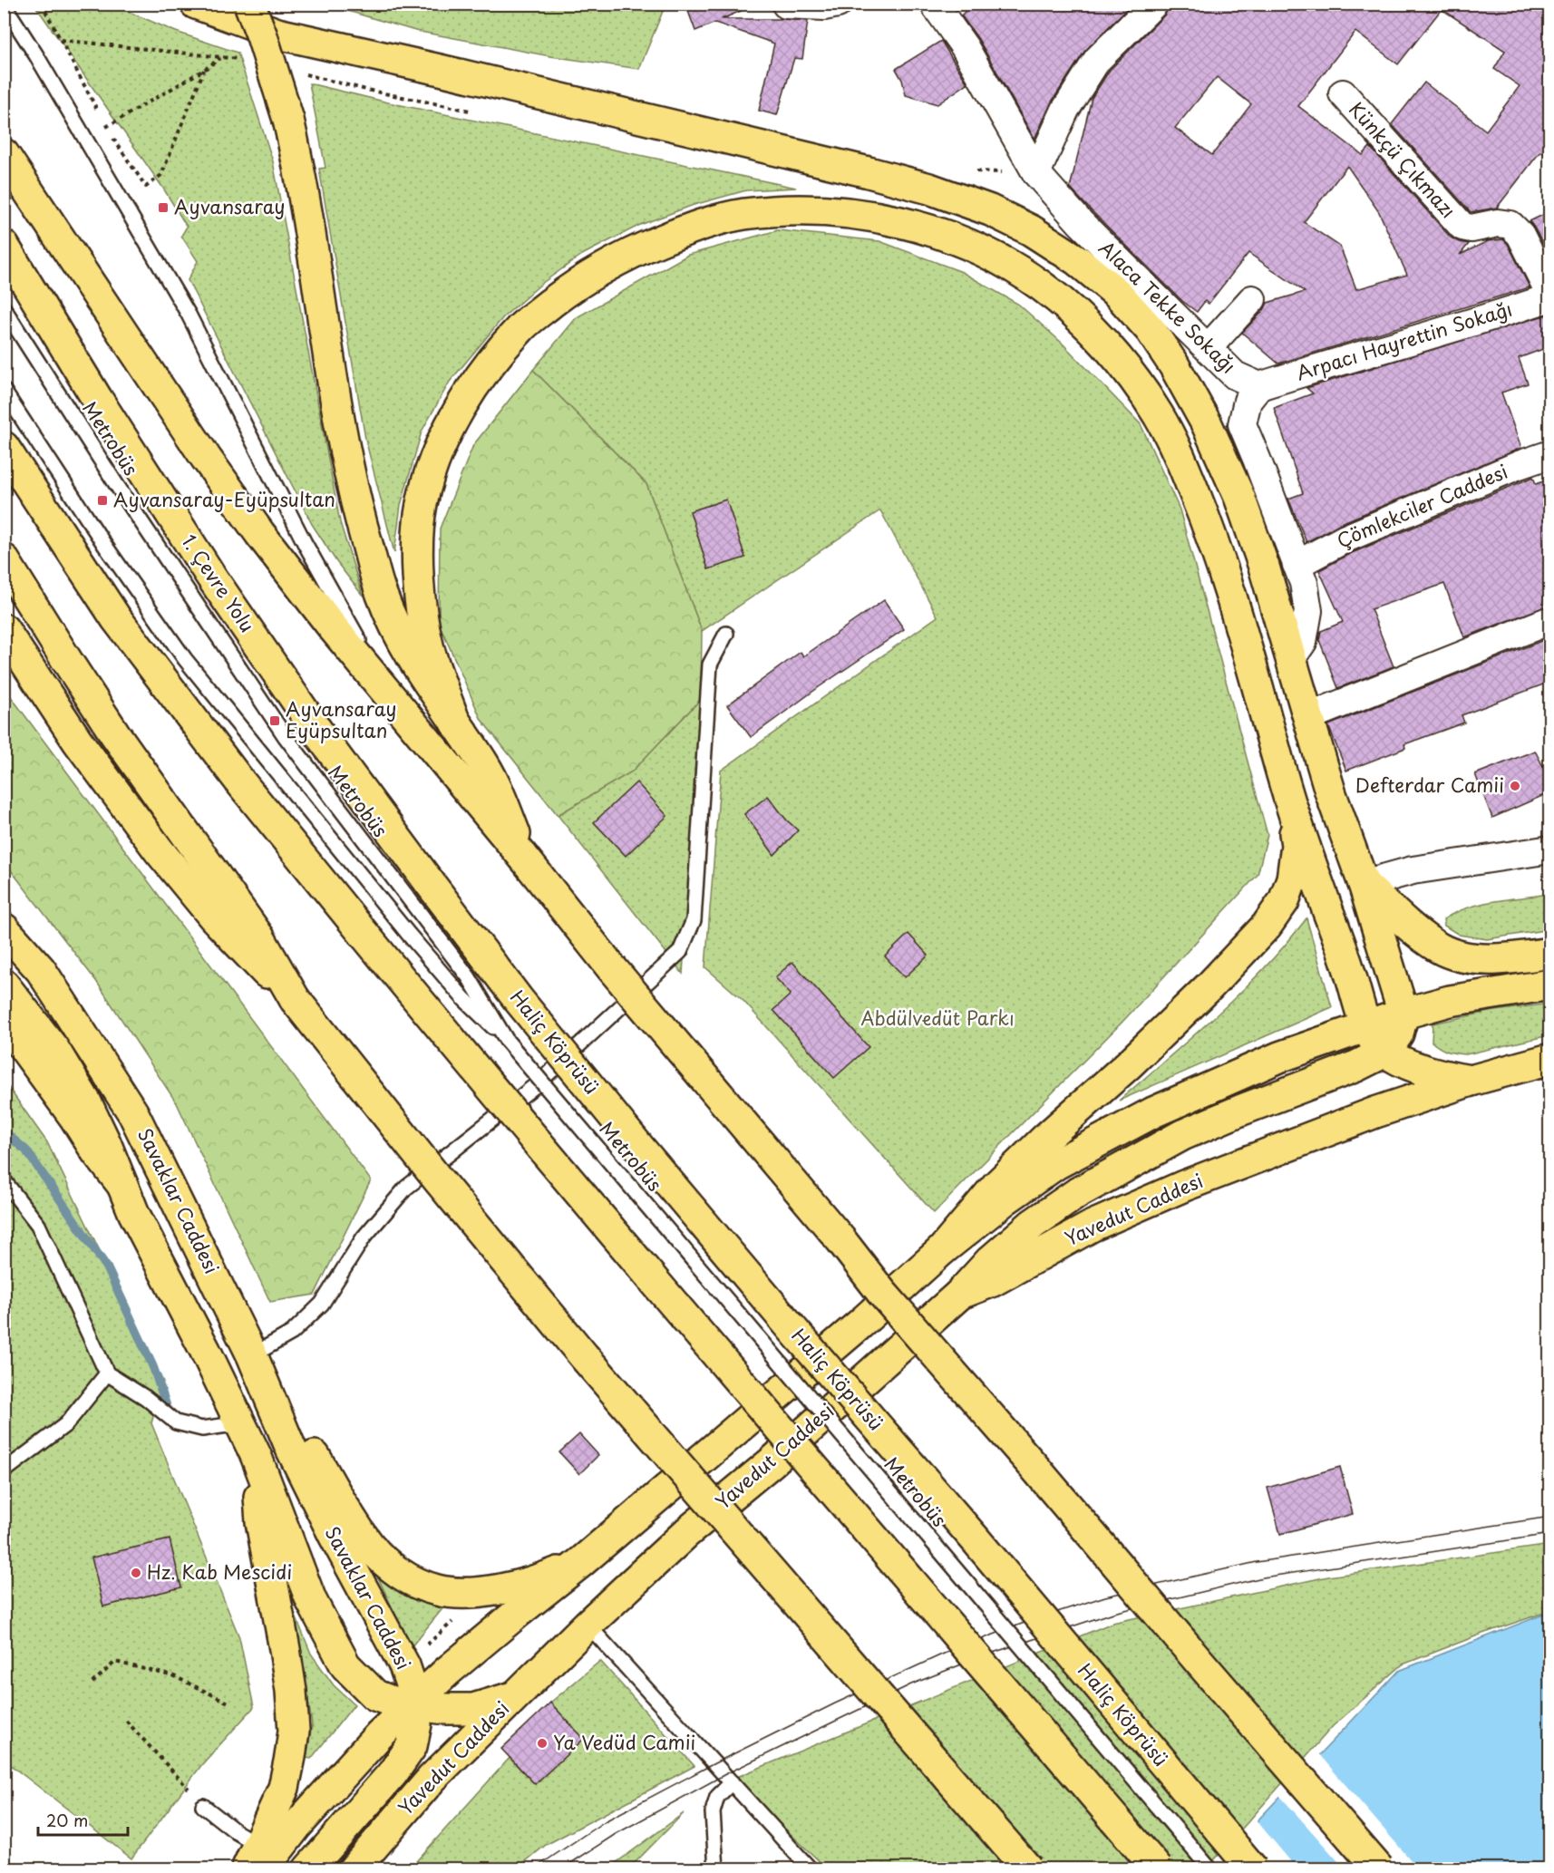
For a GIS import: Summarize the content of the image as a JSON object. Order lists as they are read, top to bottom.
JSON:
{
  "streets": {
    "main road": [
      "1. Çevre Yolu",
      "Haliç Köprüsü",
      "Savaklar Caddesi",
      "Yavedut Caddesi"
    ],
    "street": [
      "Künkçü Çıkmazı",
      "Alaca Tekke Sokağı",
      "Arpacı Hayrettin Sokağı",
      "Çömlekciler Caddesi"
    ],
    "lane": ["Metrobüs"]
  },
  "crossings": [
    ["Künkçü Çıkmazı", "Arpacı Hayrettin Sokağı"],
    ["Alaca Tekke Sokağı", "Arpacı Hayrettin Sokağı"],
    ["1. Çevre Yolu", "Haliç Köprüsü"]
  ],
  "parks": ["Abdülvedüt Parkı"],
  "places": {
    "transit": ["Ayvansaray", "Ayvansaray-Eyüpsultan", "Ayvansaray Eyüpsultan"],
    "other": ["Defterdar Camii", "Hz. Kab Mescidi", "Ya Vedüd Camii"]
  },
  "scale_bar": "20 m"
}
